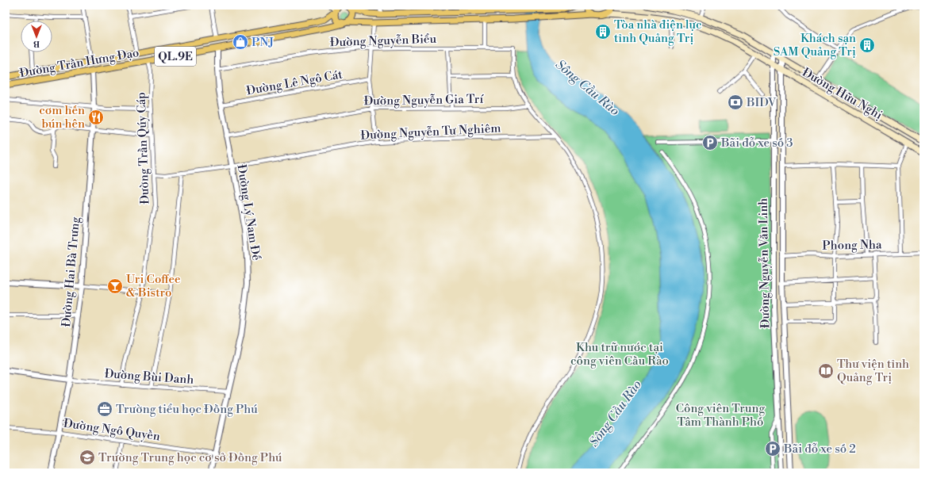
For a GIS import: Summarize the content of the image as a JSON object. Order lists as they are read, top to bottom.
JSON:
{
  "streets": {
    "main road": ["QL.9E", "Đường Trần Hưng Đạo", "Đường Hữu Nghị"],
    "street": [
      "Đường Nguyễn Biểu",
      "Đường Lê Ngô Cát",
      "Đường Nguyễn Gia Trí",
      "Đường Nguyễn Tư Nghiêm",
      "Đường Trần Qúy Cáp",
      "Đường Lý Nam Đế",
      "Phong Nha",
      "Đường Nguyễn Văn Linh",
      "Đường Hai Bà Trưng",
      "Đường Bùi Danh",
      "Đường Ngô Quyền"
    ]
  },
  "crossings": [
    ["Đường Nguyễn Biểu", "Đường Lý Nam Đế"],
    ["Đường Trần Hưng Đạo", "Đường Hữu Nghị"],
    ["Đường Trần Hưng Đạo", "Đường Trần Qúy Cáp"],
    ["Đường Trần Hưng Đạo", "Đường Lý Nam Đế"],
    ["Đường Trần Hưng Đạo", "Đường Hai Bà Trưng"],
    ["Đường Lê Ngô Cát", "Đường Lý Nam Đế"],
    ["Đường Hữu Nghị", "Đường Nguyễn Văn Linh"],
    ["Đường Nguyễn Gia Trí", "Đường Lý Nam Đế"],
    ["Đường Nguyễn Tư Nghiêm", "Đường Trần Qúy Cáp"],
    ["Đường Nguyễn Tư Nghiêm", "Đường Lý Nam Đế"],
    ["Đường Trần Qúy Cáp", "Đường Bùi Danh"],
    ["Đường Lý Nam Đế", "Đường Bùi Danh"],
    ["Đường Lý Nam Đế", "Đường Ngô Quyền"],
    ["Phong Nha", "Đường Nguyễn Văn Linh"],
    ["Đường Hai Bà Trưng", "Đường Bùi Danh"],
    ["Đường Hai Bà Trưng", "Đường Ngô Quyền"]
  ],
  "water": ["Sông Cầu Rào"],
  "parks": ["Khu trữ nước tại công viên Cầu Rào", "Công viên Trung Tâm Thành Phố"],
  "places": {
    "building": ["Tòa nhà điện lực tỉnh Quảng Trị", "Khách sạn SAM Quảng Trị"],
    "shop": ["PNJ"],
    "bank": ["BIDV"],
    "restaurant": ["cơm hến bún hên"],
    "parking": ["Bãi đỗ xe số 3", "Bãi đỗ xe số 2"],
    "bar": ["Uri Coffee & Bistro"],
    "library": ["Thư viện tỉnh Quảng Trị"],
    "office": ["Trường tiểu học Đồng Phú"],
    "school or university": ["Trường Trung học cơ sở Đồng Phú"]
  },
  "north": "bottom"
}
